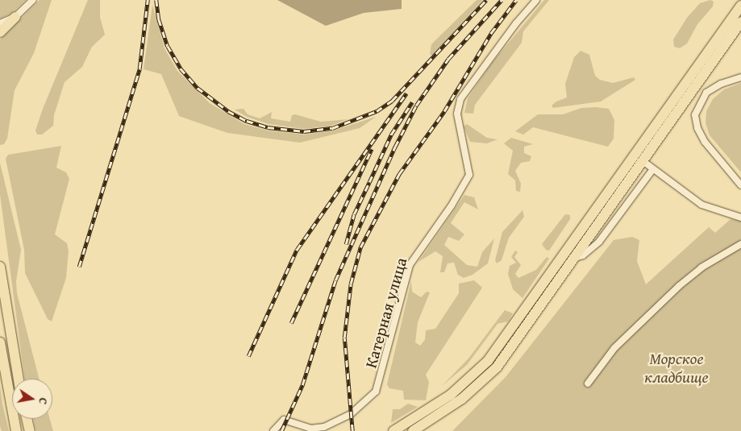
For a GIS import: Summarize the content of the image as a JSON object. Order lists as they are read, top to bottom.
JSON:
{
  "streets": {
    "street": ["Катерная улица"]
  },
  "parks": ["Морское кладбище"],
  "north": "right"
}
